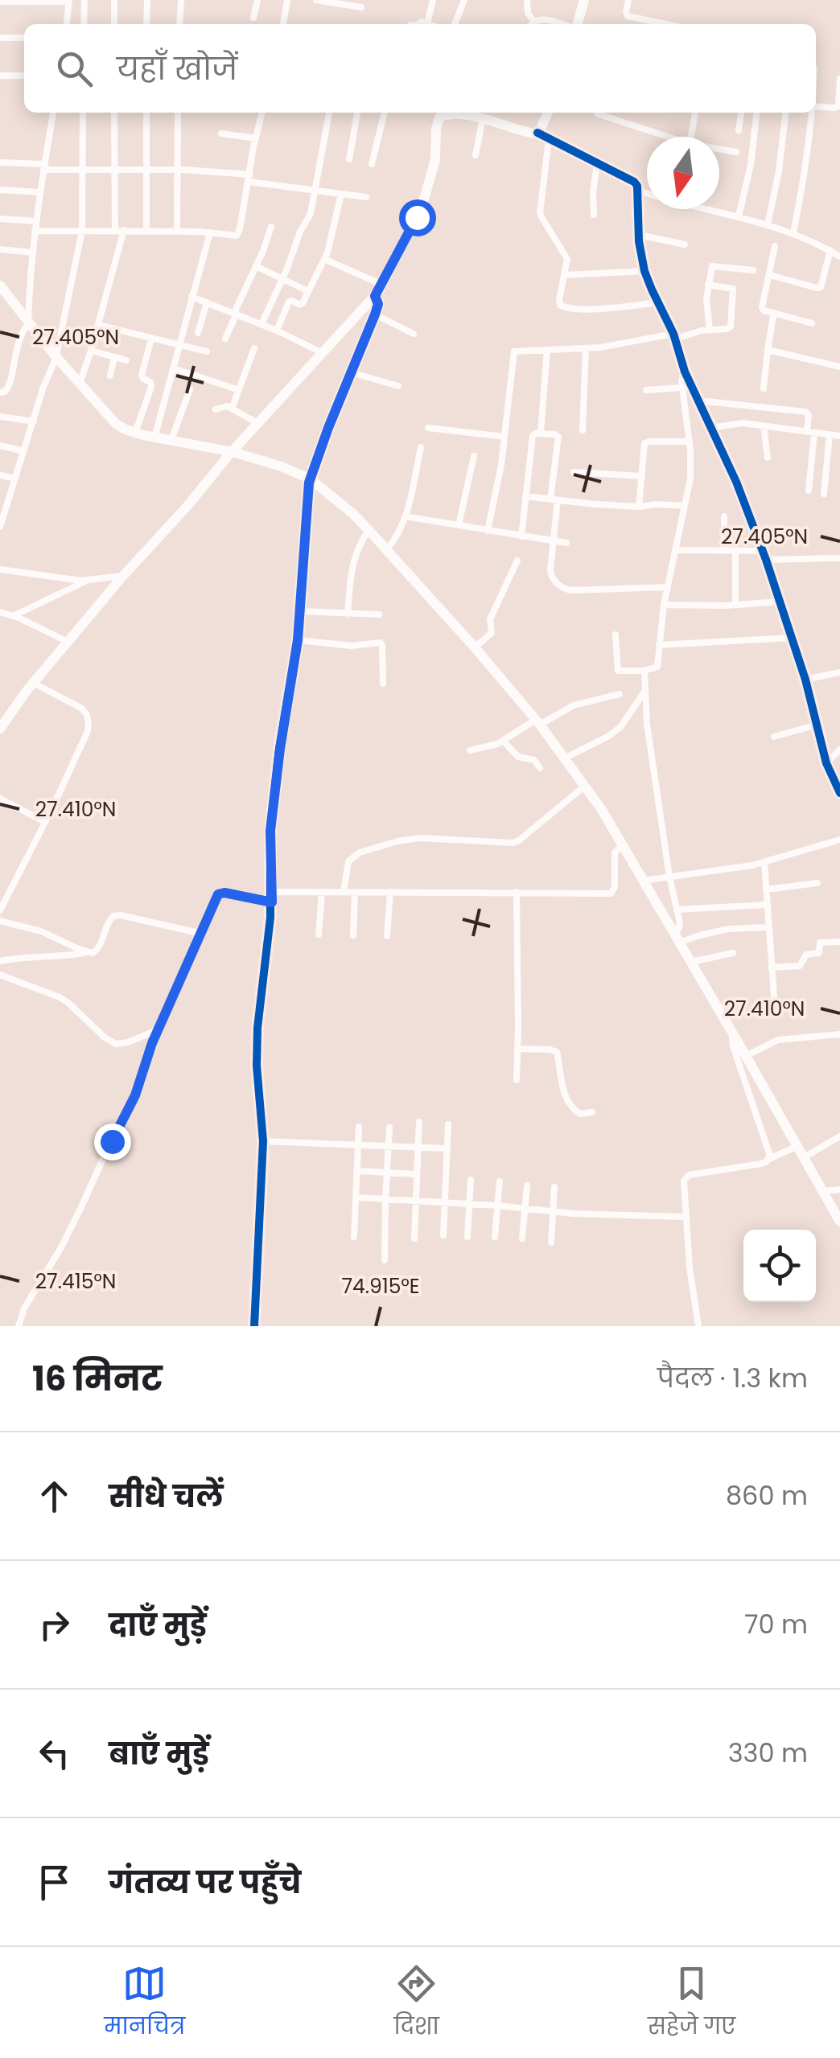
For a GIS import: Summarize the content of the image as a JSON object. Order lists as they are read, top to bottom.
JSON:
{
  "north": "bottom",
  "page": {
    "search": "यहाँ खोजें",
    "heading": ["16 मिनट", "पैदल · 1.3 km"],
    "list": [
      ["सीधे चलें", "860 m"],
      ["दाएँ मुड़ें", "70 m"],
      ["बाएँ मुड़ें", "330 m"],
      "गंतव्य पर पहुँचे"
    ],
    "nav": ["मानचित्र", "दिशा", "सहेजे गए"]
  },
  "coordinates": [
    "27.405°N",
    "27.410°N",
    "27.415°N",
    "74.915°E"
  ]
}
